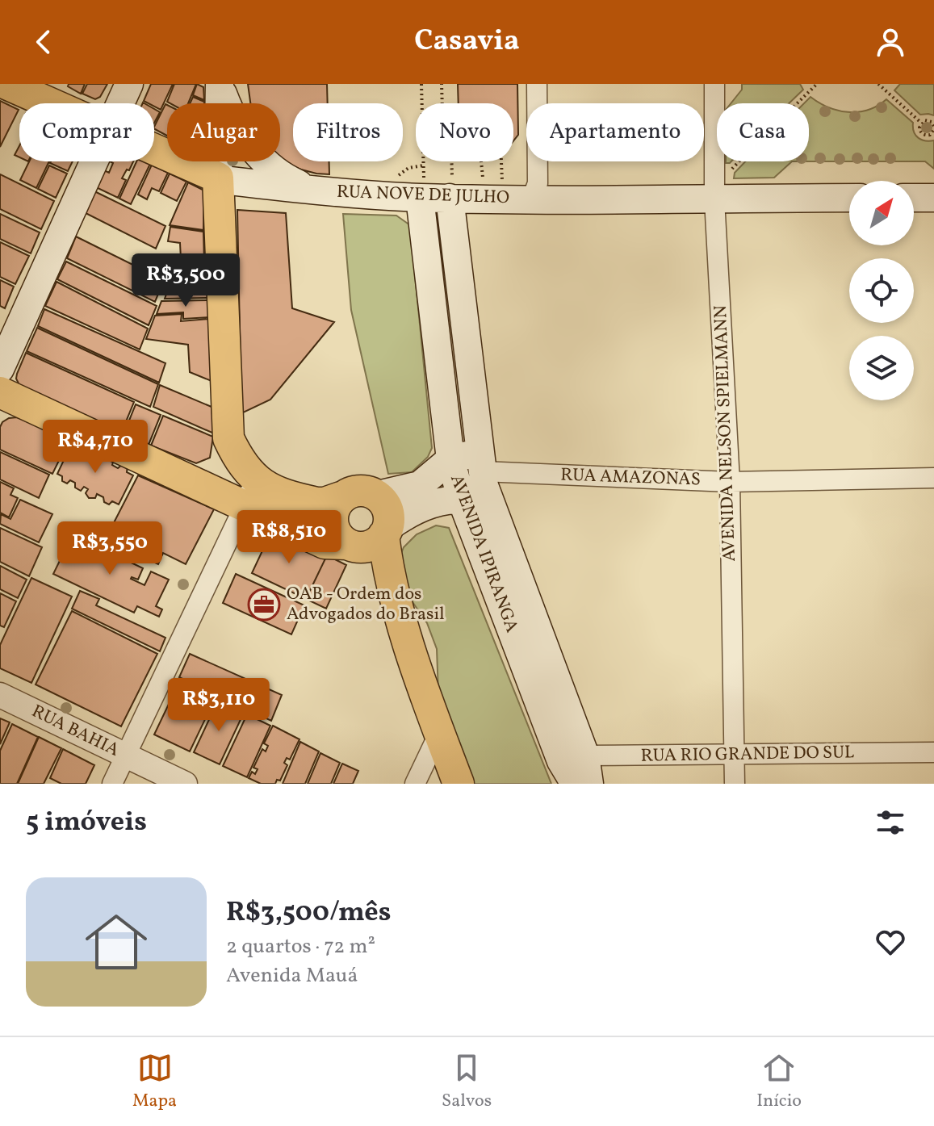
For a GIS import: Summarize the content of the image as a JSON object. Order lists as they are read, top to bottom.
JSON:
{
  "streets": {
    "main road": ["RUA NOVE DE JULHO", "AVENIDA IPIRANGA"],
    "street": [
      "AVENIDA NELSON SPIELMANN",
      "RUA AMAZONAS",
      "RUA BAHIA",
      "RUA RIO GRANDE DO SUL"
    ]
  },
  "crossings": [
    ["RUA NOVE DE JULHO", "AVENIDA NELSON SPIELMANN"],
    ["RUA NOVE DE JULHO", "AVENIDA IPIRANGA"],
    ["AVENIDA NELSON SPIELMANN", "RUA AMAZONAS"],
    ["AVENIDA NELSON SPIELMANN", "RUA RIO GRANDE DO SUL"],
    ["RUA AMAZONAS", "AVENIDA IPIRANGA"],
    ["AVENIDA IPIRANGA", "RUA RIO GRANDE DO SUL"]
  ],
  "places": {
    "office": ["OAB - Ordem dos Advogados do Brasil"]
  },
  "north": "top right",
  "page": {
    "header": "Casavia",
    "chip": [
      "Comprar",
      "Alugar",
      "Filtros",
      "Novo",
      "Apartamento",
      "Casa"
    ],
    "price": [
      "R$3,500",
      "R$4,710",
      "R$8,510",
      "R$3,550",
      "R$3,110"
    ],
    "heading": "5 imóveis",
    "list": [
      {
        "name": "R$3,500/mês",
        "note": "2 quartos · 72 m² · Avenida Mauá"
      }
    ],
    "tabs": ["Mapa", "Salvos", "Início"]
  }
}
